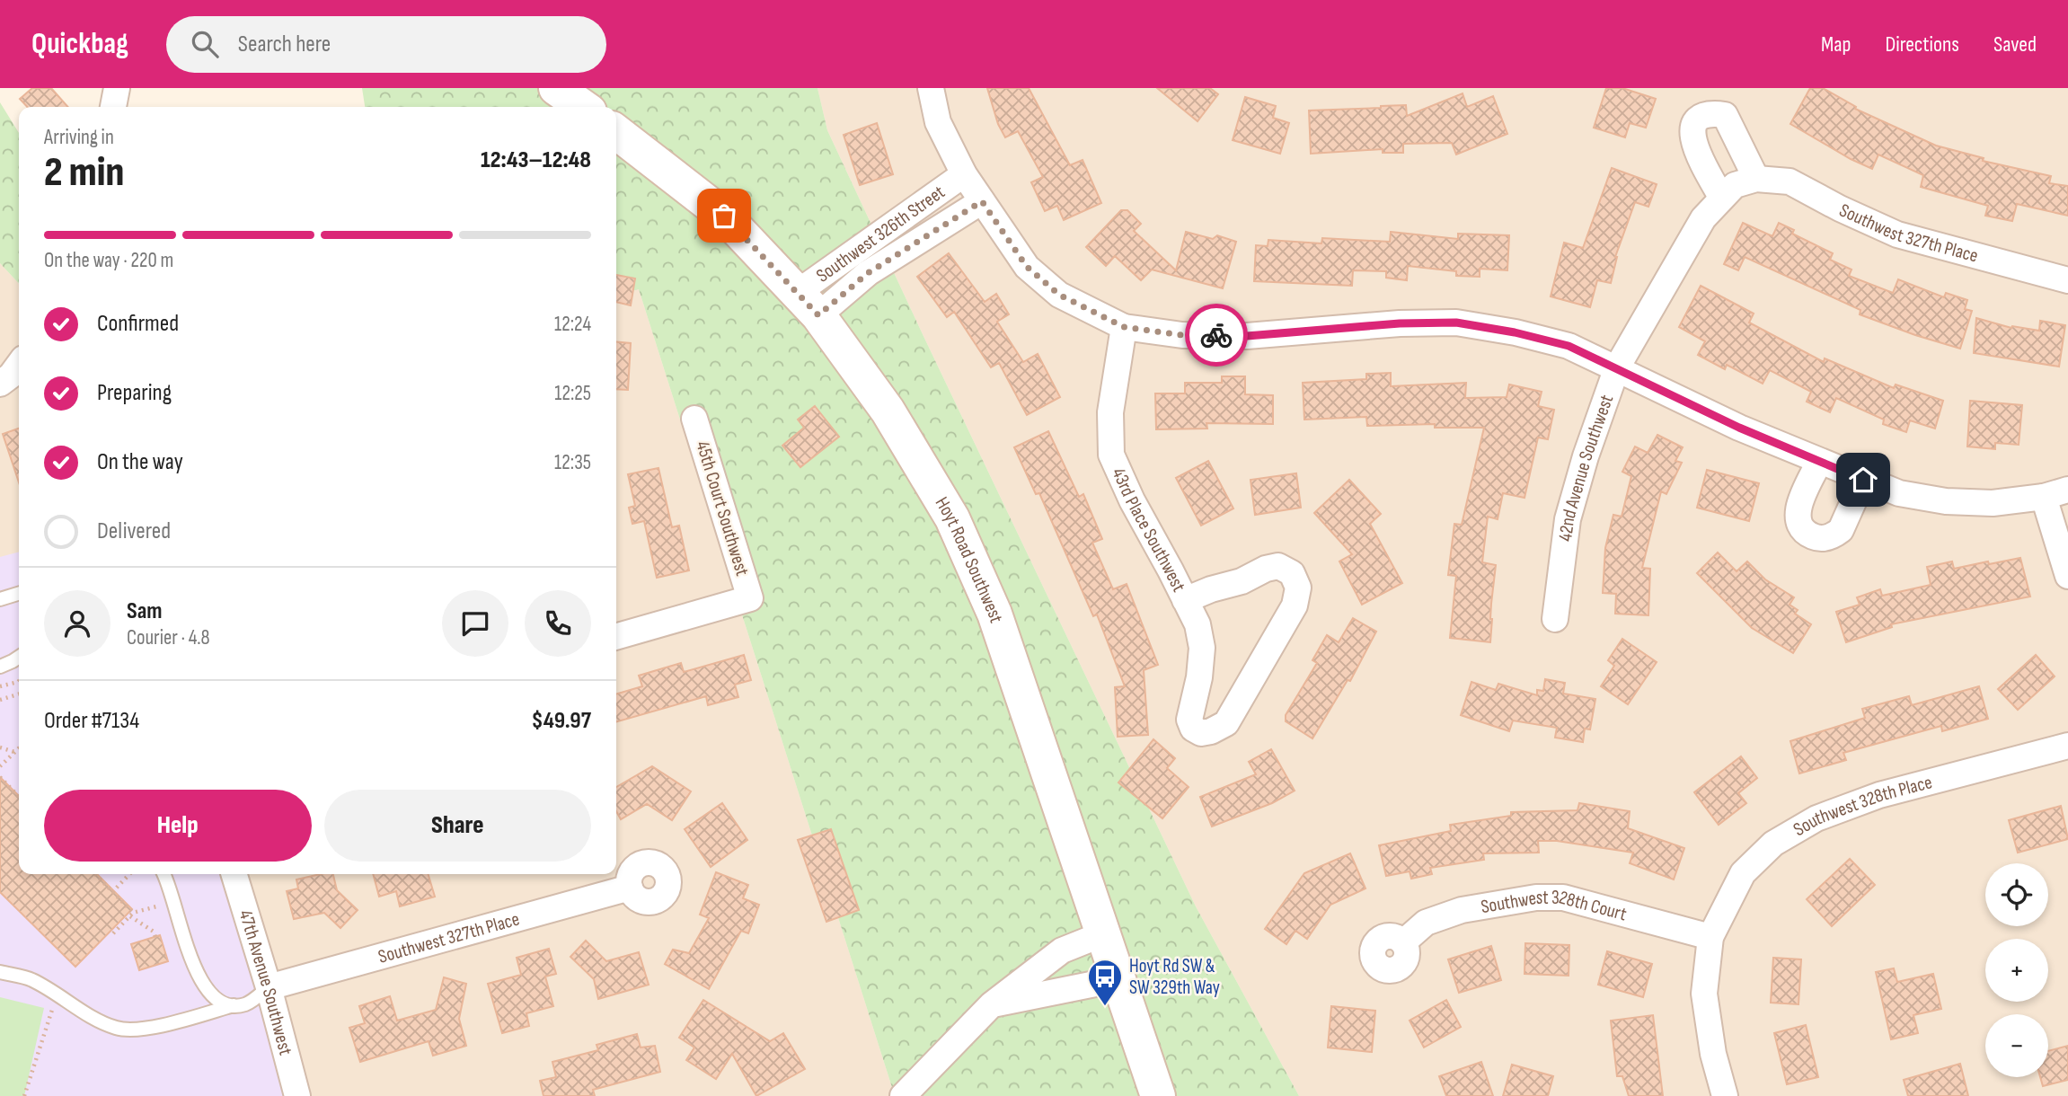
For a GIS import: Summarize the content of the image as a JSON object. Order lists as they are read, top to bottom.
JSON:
{
  "streets": {
    "main road": ["Hoyt Road Southwest"],
    "street": [
      "Southwest 327th Place",
      "Southwest 326th Street",
      "42nd Avenue Southwest",
      "45th Court Southwest",
      "43rd Place Southwest",
      "Southwest 328th Place",
      "Southwest 328th Court",
      "47th Avenue Southwest"
    ]
  },
  "crossings": [
    ["Southwest 327th Place", "42nd Avenue Southwest"],
    ["Southwest 327th Place", "47th Avenue Southwest"],
    ["Southwest 326th Street", "Hoyt Road Southwest"],
    ["Southwest 328th Place", "Southwest 328th Court"]
  ],
  "places": {
    "bus stop": ["Hoyt Rd SW & SW 329th Way"]
  },
  "page": {
    "header": "Quickbag",
    "search": "Search here",
    "nav": ["Map", "Directions", "Saved"],
    "heading": ["2 min", "Arriving in", "12:43–12:48"],
    "panel": [
      "Sam",
      "Courier · 4.8",
      "Order #7134",
      "$49.97"
    ],
    "bar": "On the way · 220 m",
    "list": [
      ["Confirmed", "12:24"],
      ["Preparing", "12:25"],
      ["On the way", "12:35"],
      "Delivered"
    ],
    "buttons": ["Help", "Share"],
    "map_buttons": ["+", "−"]
  }
}
